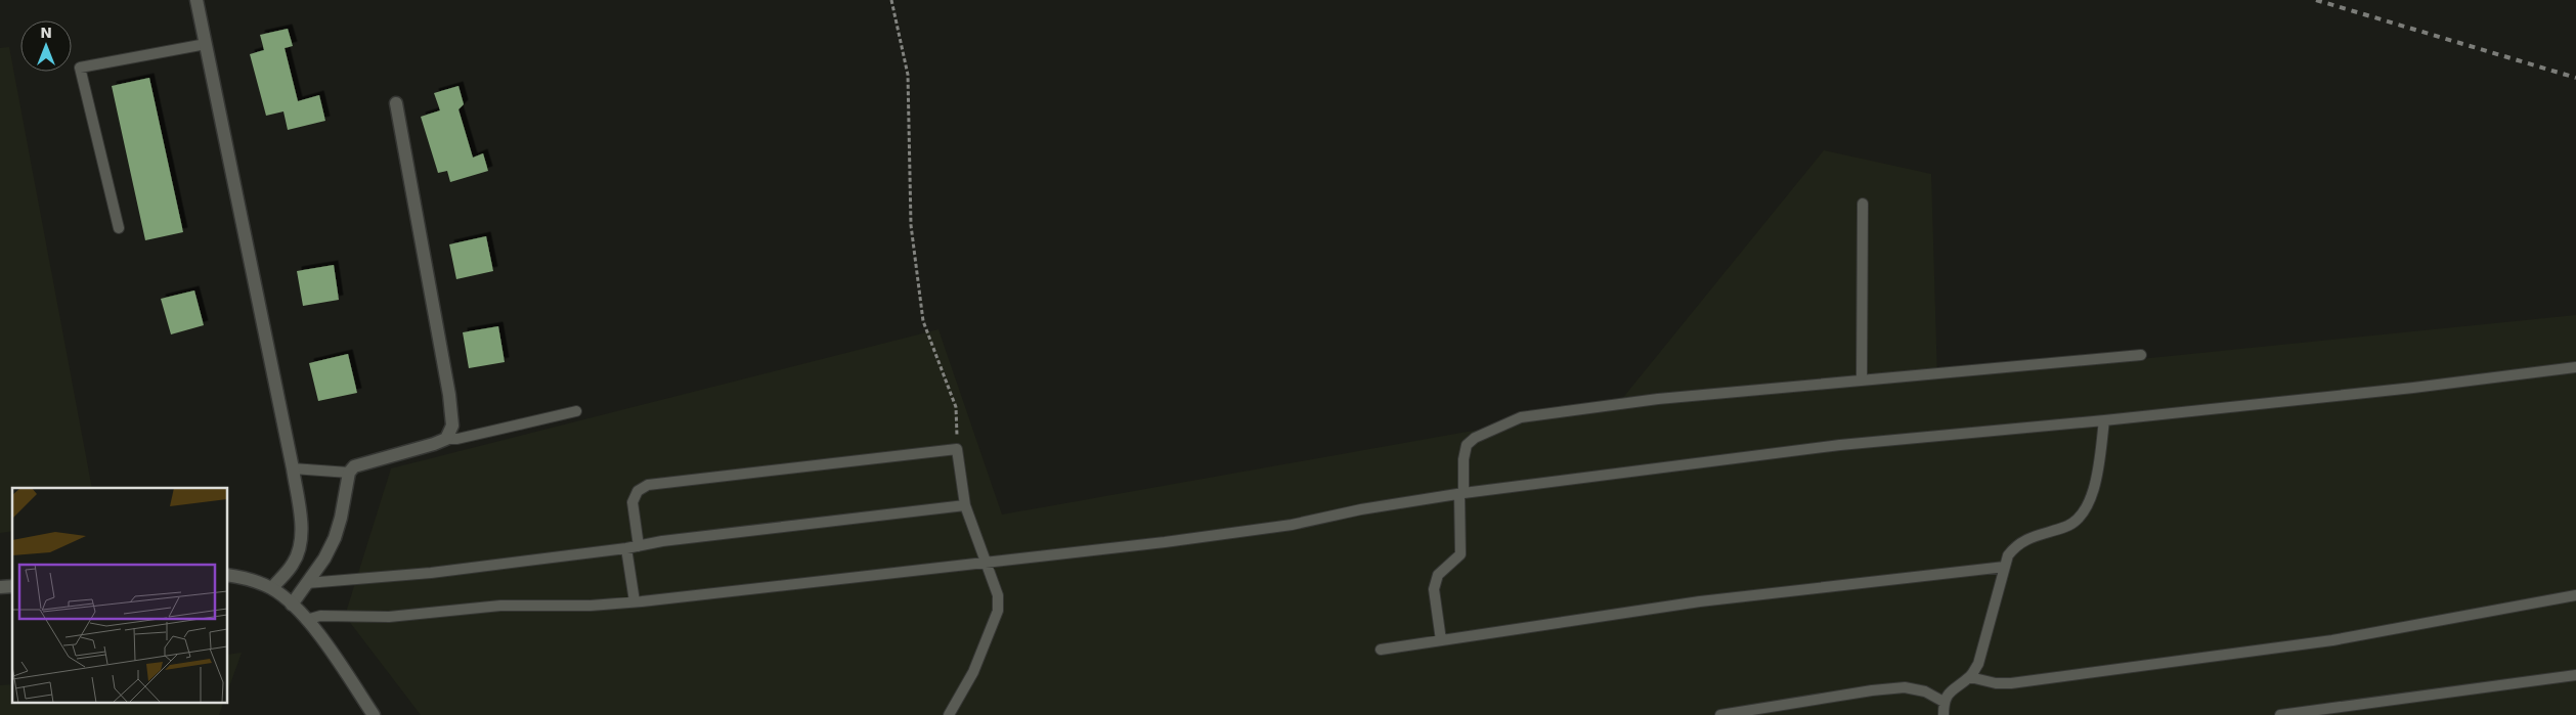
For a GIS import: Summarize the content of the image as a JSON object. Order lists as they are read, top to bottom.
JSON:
{
  "north": "top"
}
